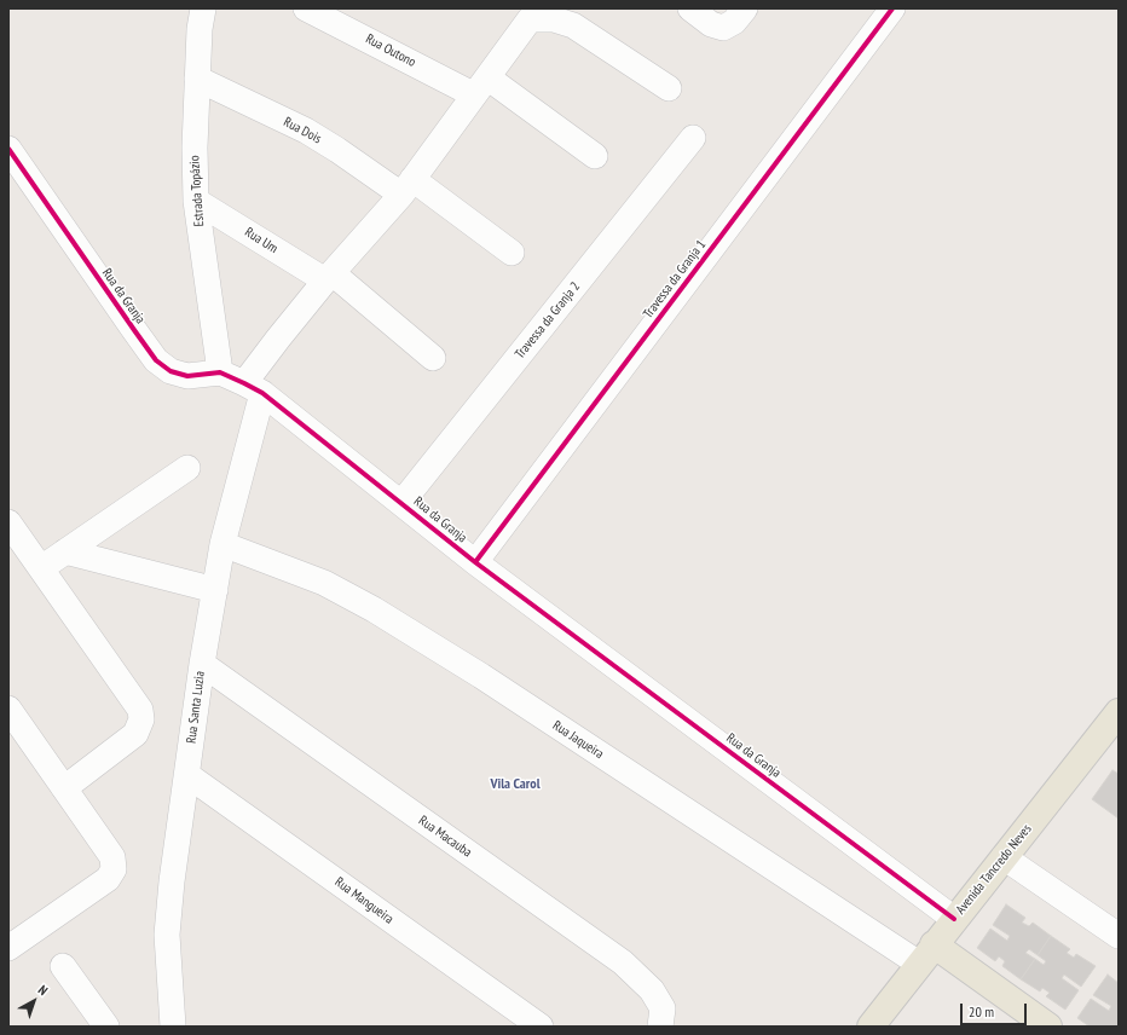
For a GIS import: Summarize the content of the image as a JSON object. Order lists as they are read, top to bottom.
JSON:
{
  "streets": {
    "main road": ["Avenida Tancredo Neves"],
    "street": [
      "Rua Outono",
      "Rua Dois",
      "Estrada Topázio",
      "Rua Um",
      "Travessa da Granja 1",
      "Rua da Granja",
      "Travessa da Granja 2",
      "Rua Santa Luzia",
      "Rua Jaqueira",
      "Rua Macauba",
      "Rua Mangueira"
    ]
  },
  "crossings": [
    ["Rua Dois", "Estrada Topázio"],
    ["Estrada Topázio", "Rua Um"],
    ["Estrada Topázio", "Rua da Granja"],
    ["Travessa da Granja 1", "Rua da Granja"],
    ["Rua da Granja", "Travessa da Granja 2"],
    ["Rua da Granja", "Rua Santa Luzia"],
    ["Rua da Granja", "Avenida Tancredo Neves"],
    ["Rua Santa Luzia", "Rua Jaqueira"],
    ["Rua Santa Luzia", "Rua Macauba"],
    ["Rua Santa Luzia", "Rua Mangueira"],
    ["Rua Jaqueira", "Avenida Tancredo Neves"]
  ],
  "districts": ["Vila Carol"],
  "scale_bar": "20 m",
  "north": "top right"
}
